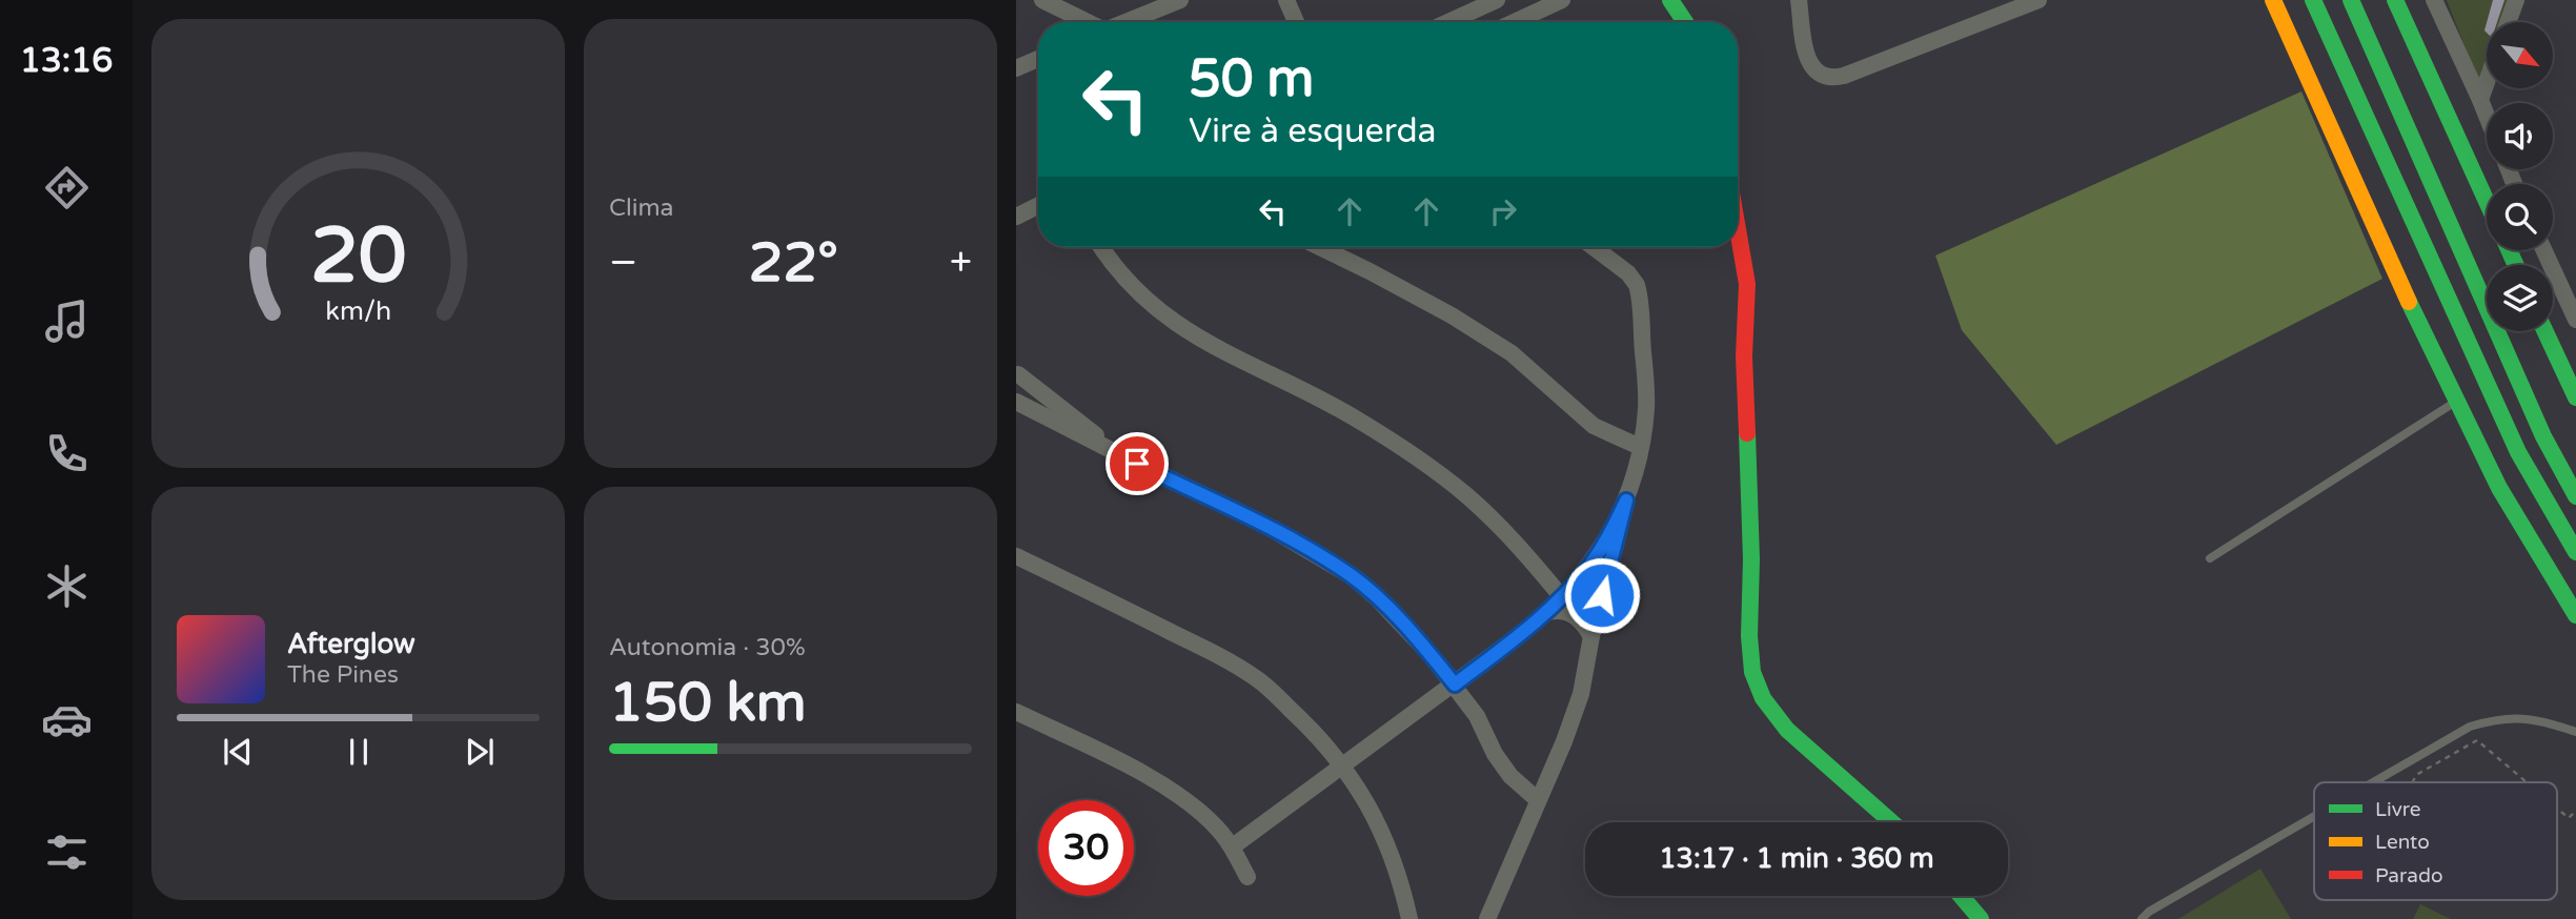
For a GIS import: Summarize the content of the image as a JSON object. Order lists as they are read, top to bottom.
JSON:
{
  "legend": ["Livre", "Lento", "Parado"],
  "north": "bottom right",
  "page": {
    "tabs": "13:16",
    "tile": [
      "Clima",
      ["Autonomia · 30%", "150 km"]
    ],
    "turn": ["50 m", "Vire à esquerda"],
    "heat": ["−", "22°", "+"],
    "song": ["Afterglow", "The Pines"],
    "limit": "30",
    "trip": "13:17 · 1 min · 360 m",
    "gauge": ["20", "km/h"]
  }
}
